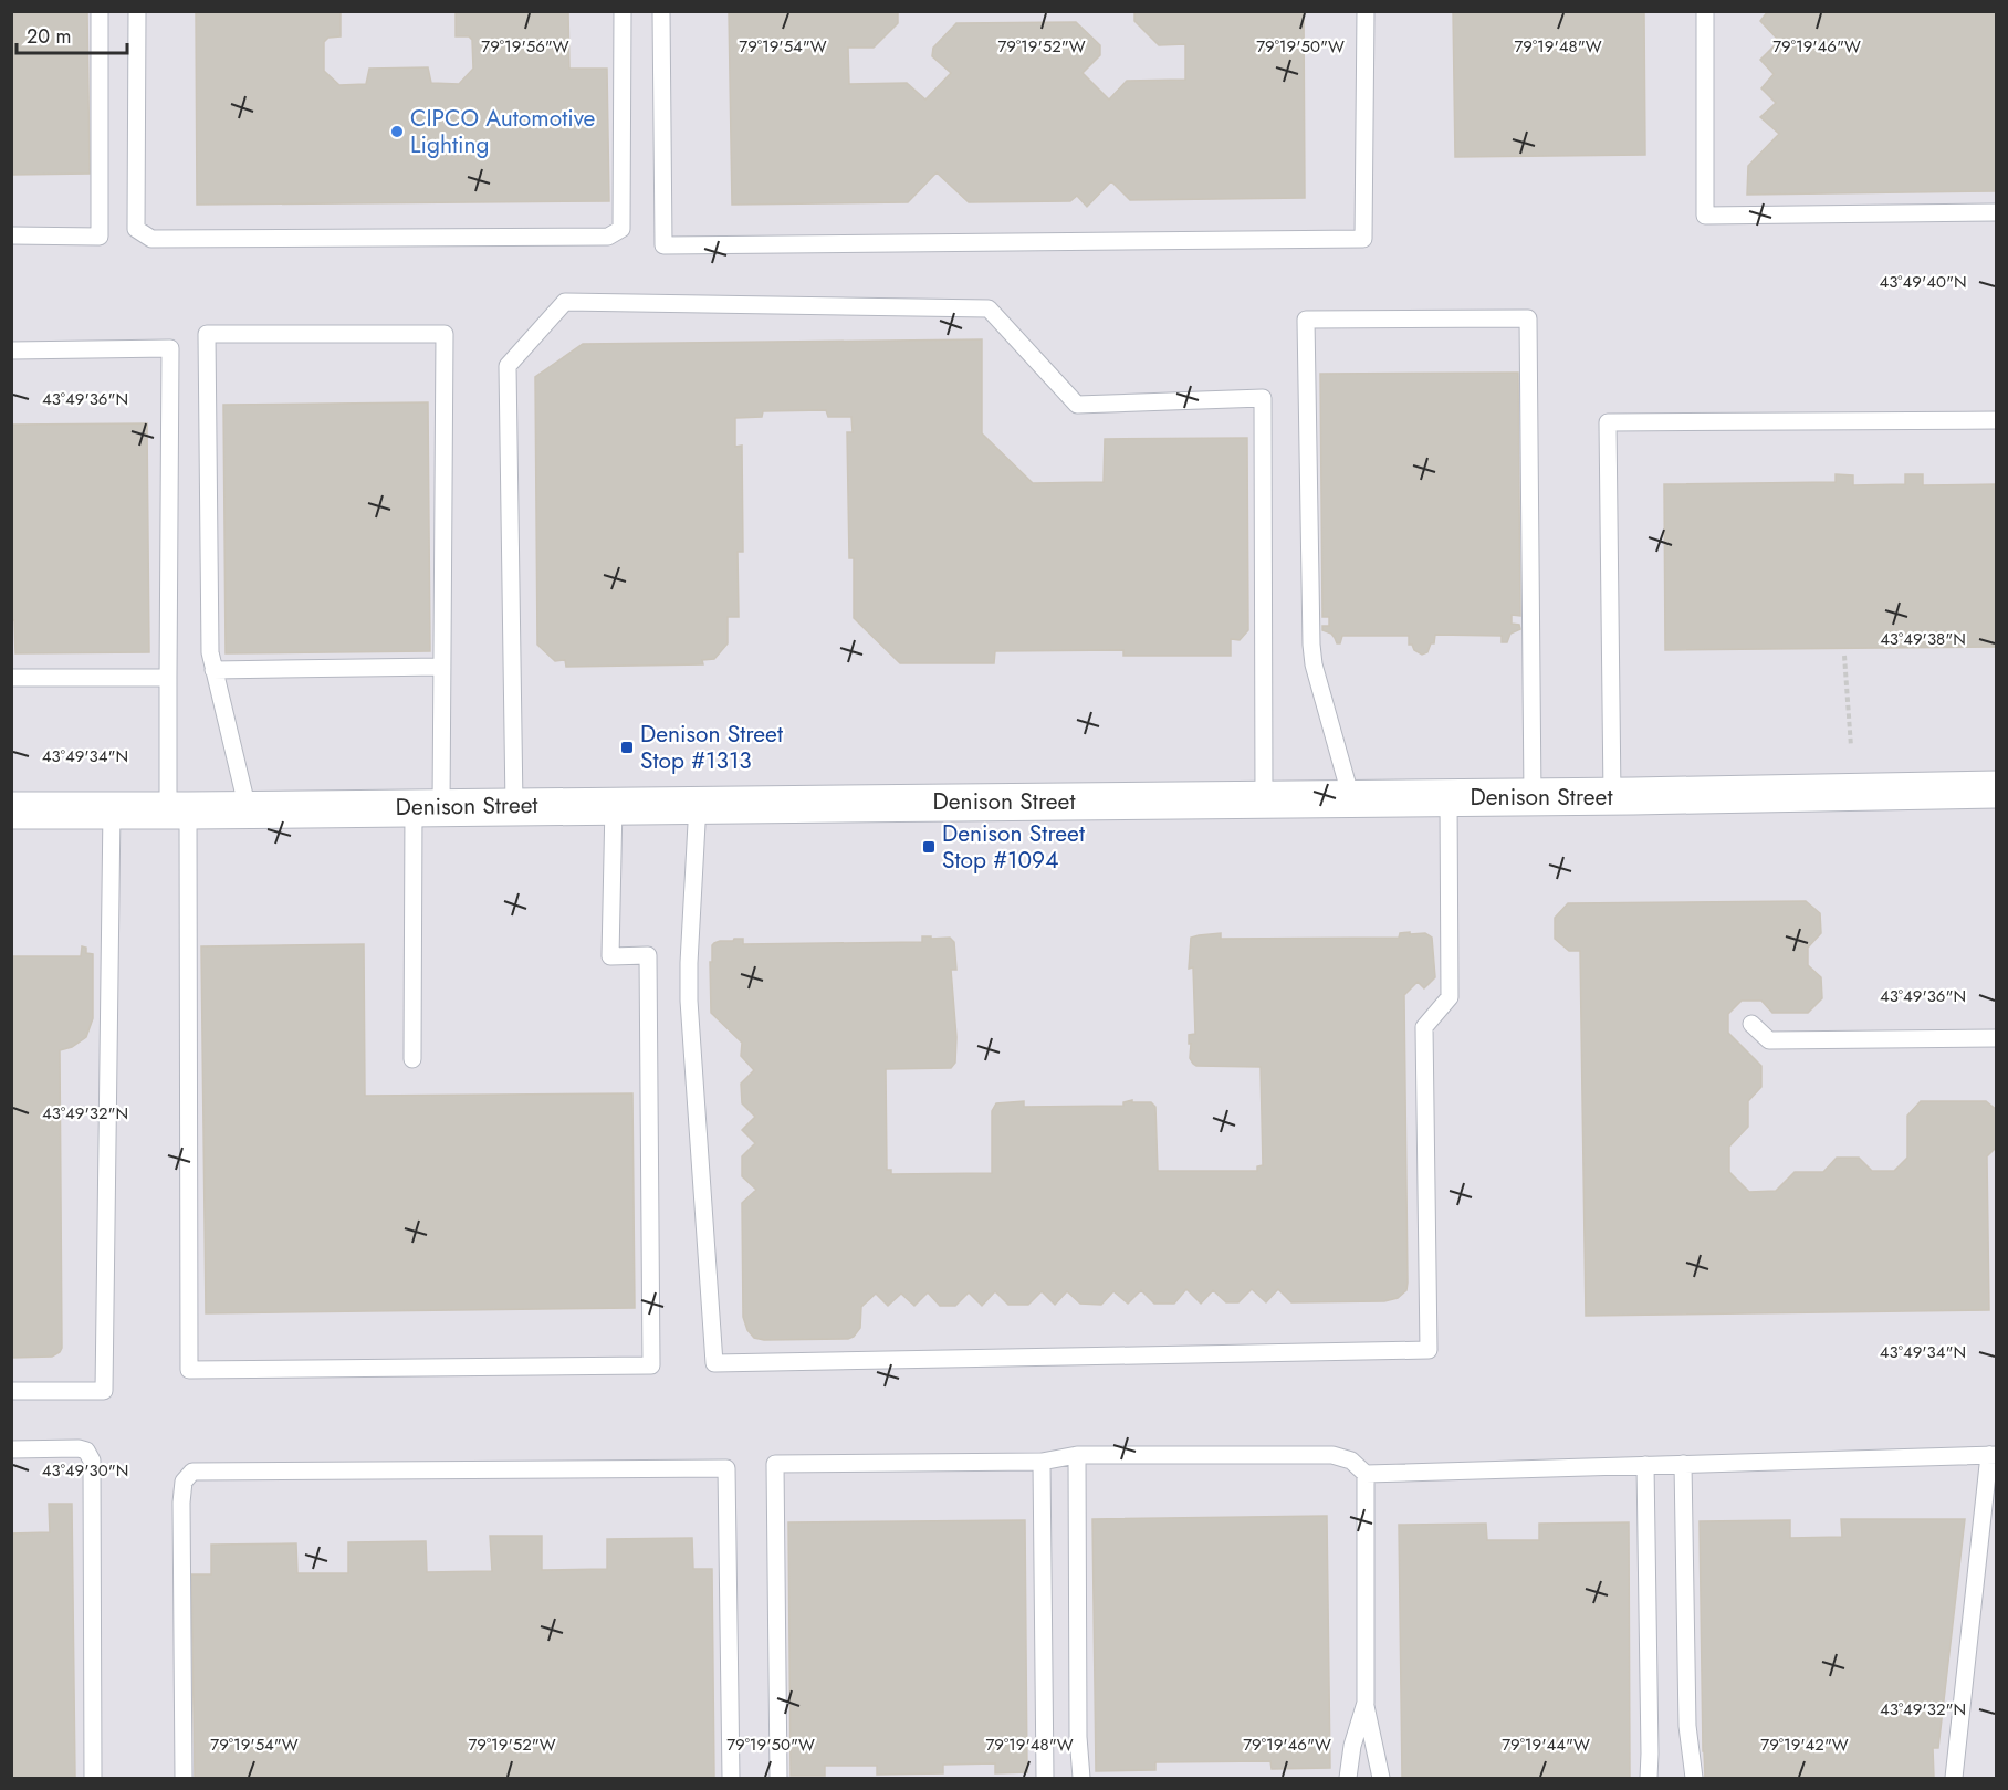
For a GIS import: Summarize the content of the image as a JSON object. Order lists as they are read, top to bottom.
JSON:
{
  "streets": {
    "street": ["Denison Street"]
  },
  "places": {
    "other": ["CIPCO Automotive Lighting"],
    "transit": ["Denison Street Stop #1313", "Denison Street Stop #1094"]
  },
  "scale_bar": "20 m",
  "coordinates": [
    "79°19'56\"W",
    "79°19'54\"W",
    "79°19'52\"W",
    "79°19'50\"W",
    "79°19'48\"W",
    "79°19'46\"W",
    "43°49'40\"N",
    "43°49'36\"N",
    "43°49'38\"N",
    "43°49'34\"N",
    "43°49'32\"N",
    "43°49'30\"N",
    "79°19'44\"W",
    "79°19'42\"W"
  ]
}
